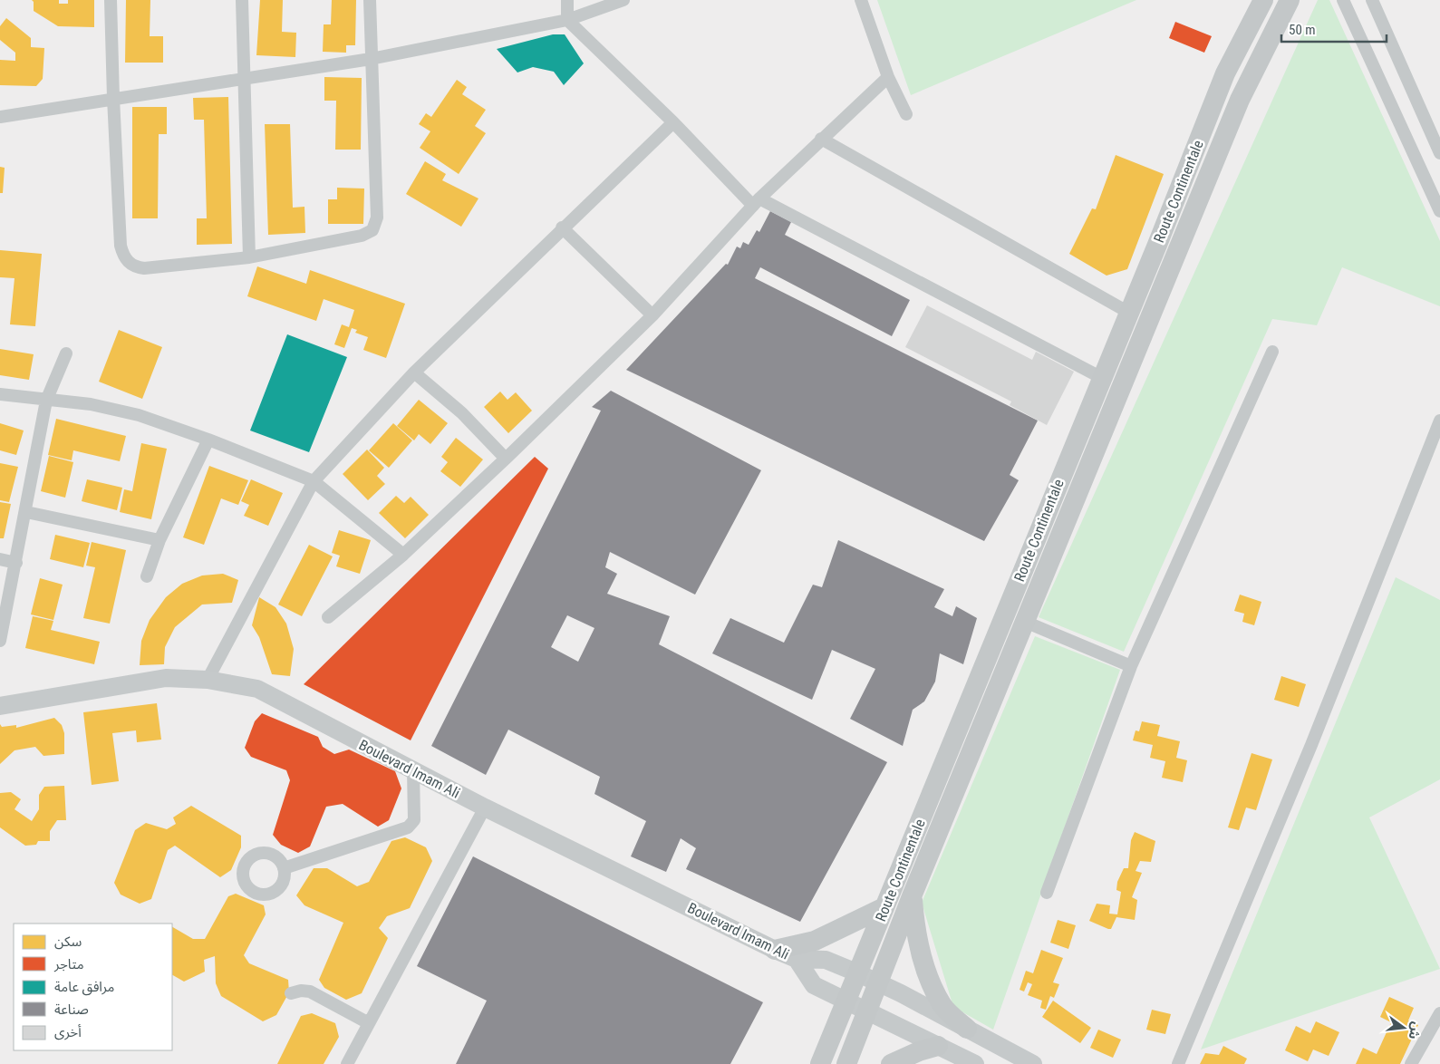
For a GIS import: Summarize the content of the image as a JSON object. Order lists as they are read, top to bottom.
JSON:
{
  "streets": {
    "main road": ["Route Continentale"],
    "street": ["Boulevard Imam Ali"]
  },
  "legend": [
    "سكن",
    "متاجر",
    "مرافق عامة",
    "صناعة",
    "أخرى"
  ],
  "scale_bar": "50 m",
  "north": "right"
}
